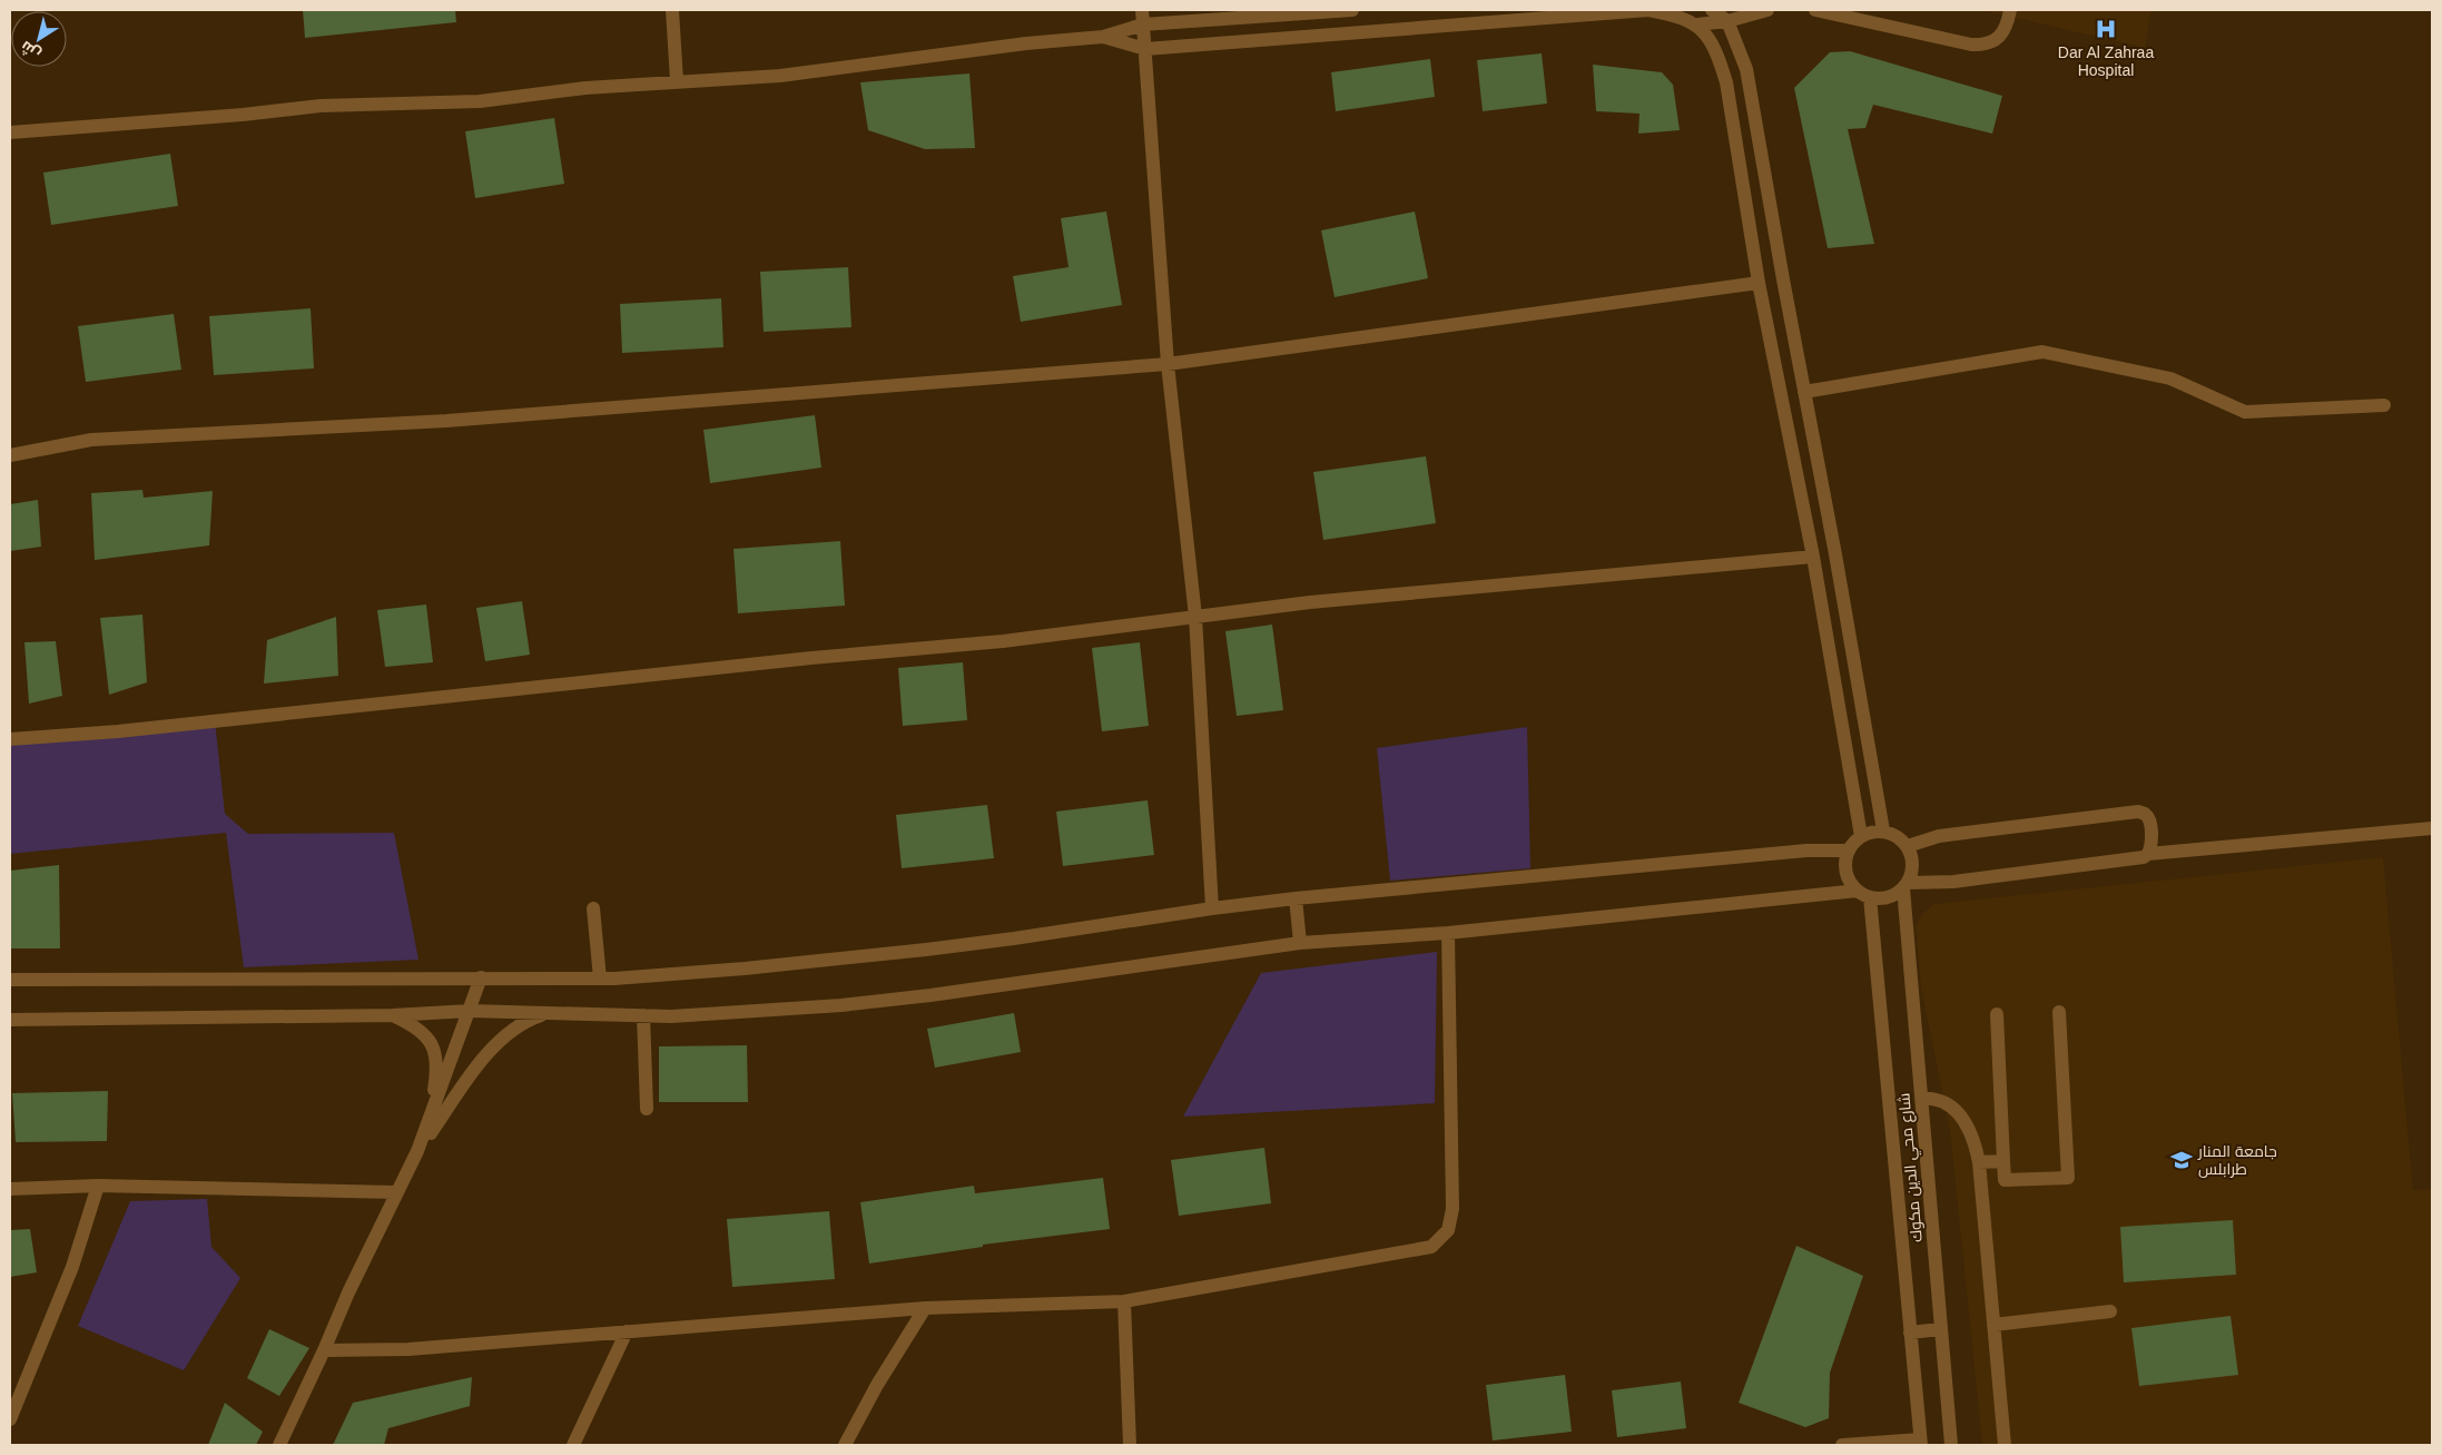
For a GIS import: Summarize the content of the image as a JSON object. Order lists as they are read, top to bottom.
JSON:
{
  "streets": {
    "street": ["شارع محي الدين مكوك"]
  },
  "places": {
    "hospital": ["Dar Al Zahraa Hospital"],
    "school or university": ["جامعة المنار طرابلس"]
  },
  "north": "bottom left"
}
